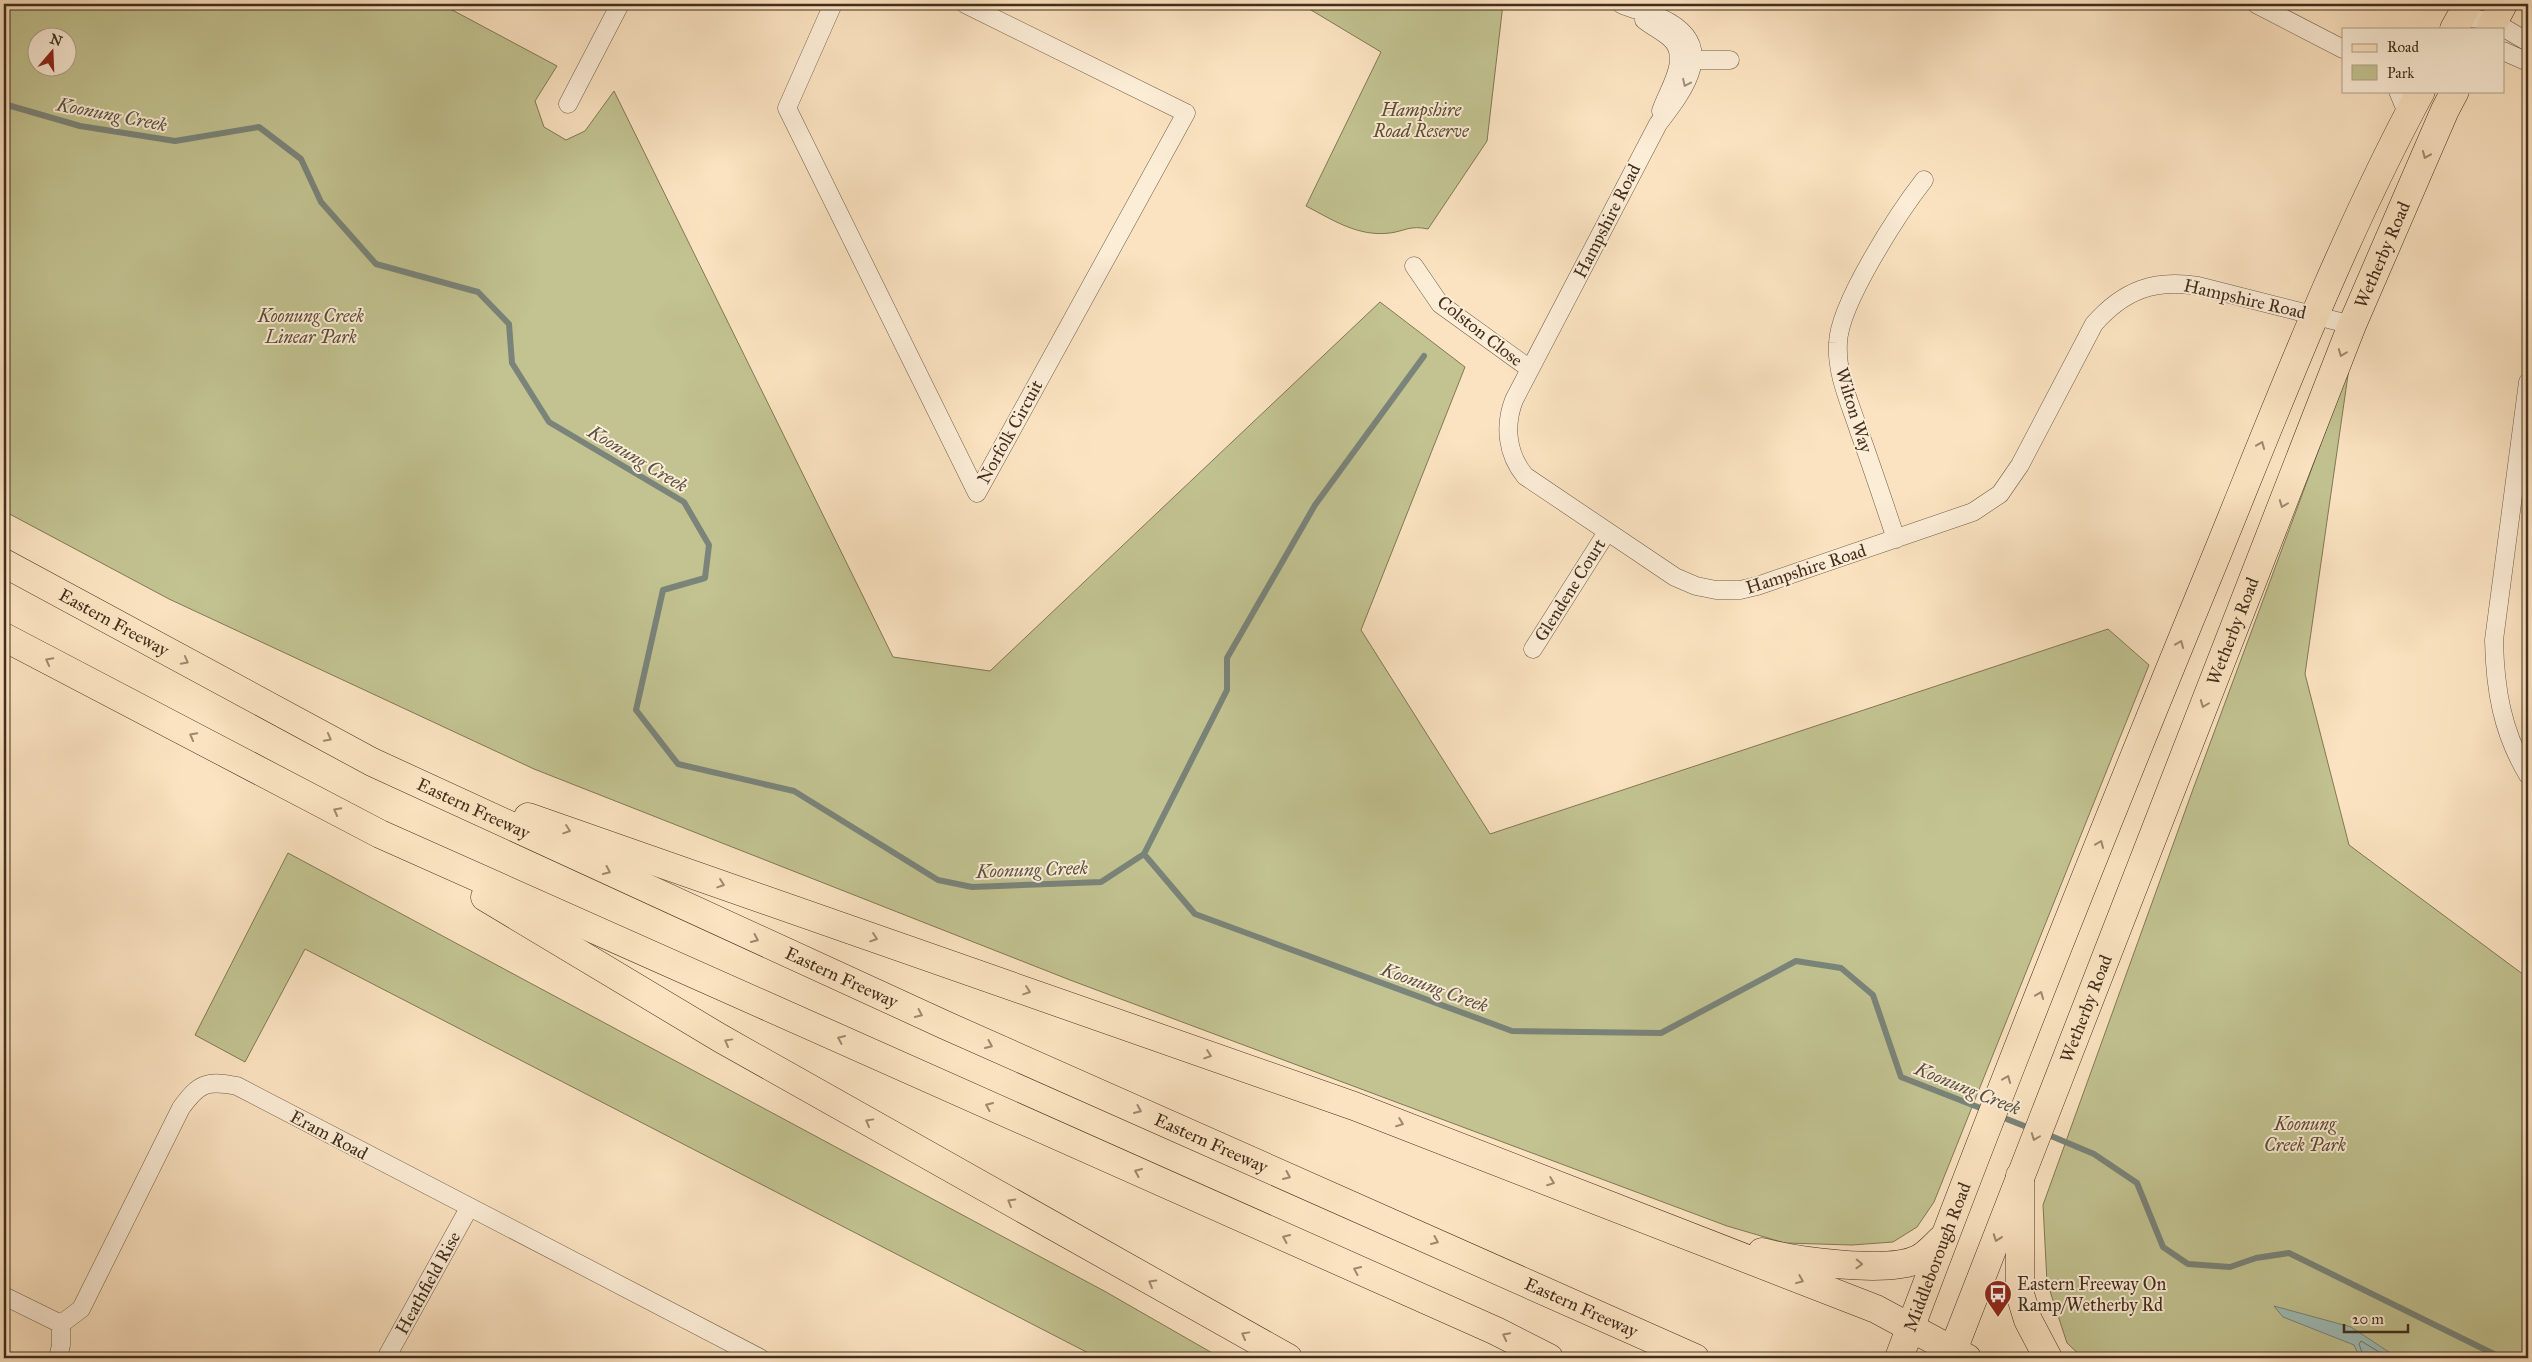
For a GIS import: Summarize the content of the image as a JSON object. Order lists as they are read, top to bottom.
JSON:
{
  "streets": {
    "main road": ["Wetherby Road", "Eastern Freeway", "Middleborough Road"],
    "street": [
      "Hampshire Road",
      "Colston Close",
      "Wilton Way",
      "Norfolk Circuit",
      "Glendene Court",
      "Eram Road",
      "Heathfield Rise"
    ]
  },
  "crossings": [
    ["Hampshire Road", "Wetherby Road"],
    ["Hampshire Road", "Colston Close"],
    ["Hampshire Road", "Wilton Way"],
    ["Hampshire Road", "Glendene Court"],
    ["Wetherby Road", "Middleborough Road"],
    ["Eram Road", "Heathfield Rise"]
  ],
  "water": ["Koonung Creek"],
  "parks": ["Hampshire Road Reserve", "Koonung Creek Linear Park", "Koonung Creek Park"],
  "places": {
    "bus stop": ["Eastern Freeway On Ramp/Wetherby Rd"]
  },
  "legend": ["Road", "Park"],
  "scale_bar": "20 m",
  "north": "top"
}
